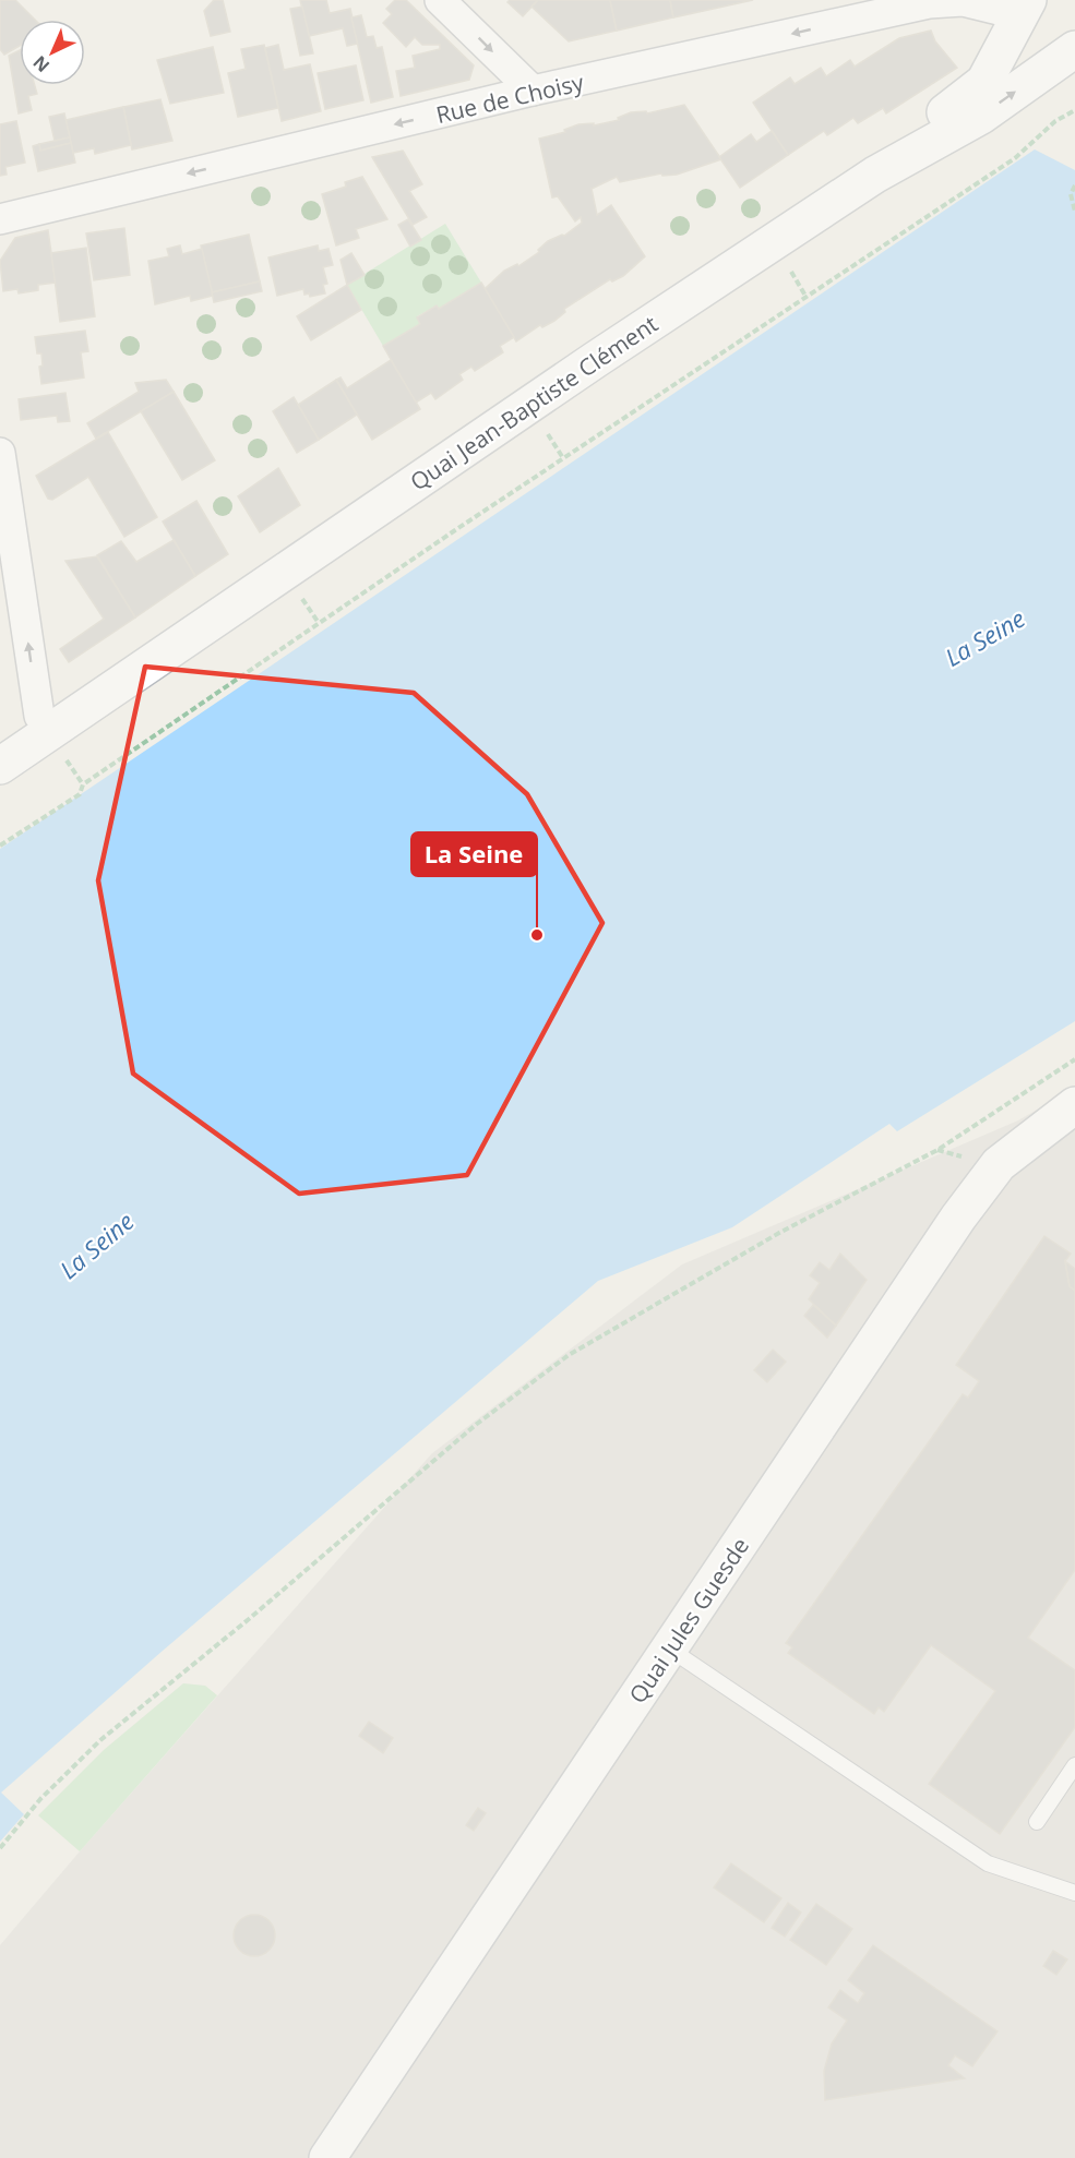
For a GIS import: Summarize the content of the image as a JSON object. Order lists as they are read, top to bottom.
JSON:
{
  "streets": {
    "main road": ["Quai Jean-Baptiste Clément", "Quai Jules Guesde"],
    "street": ["Rue de Choisy"]
  },
  "crossings": [
    ["Rue de Choisy", "Quai Jean-Baptiste Clément"]
  ],
  "one_way": ["Rue de Choisy"],
  "water": ["La Seine"],
  "places": ["La Seine"],
  "north": "bottom left"
}
